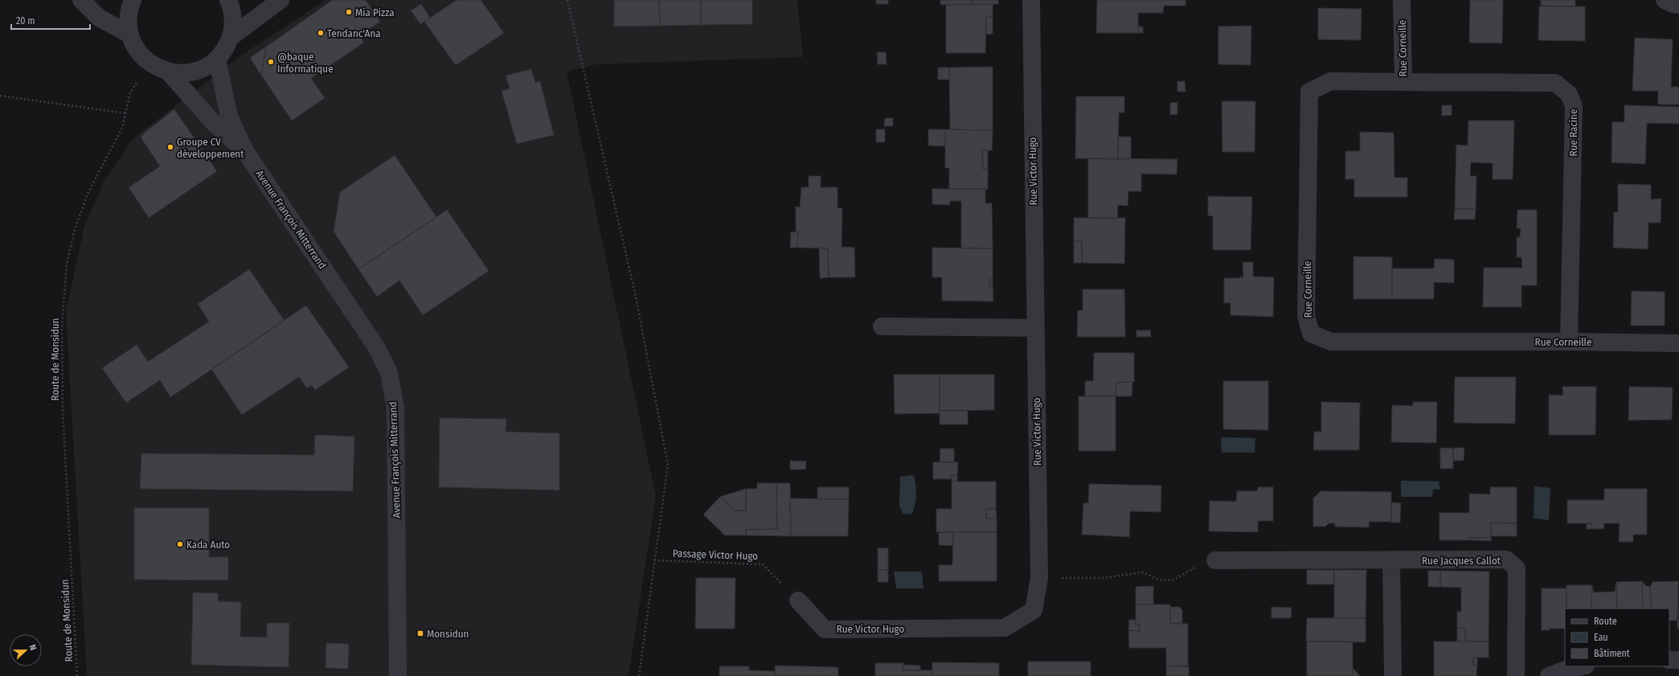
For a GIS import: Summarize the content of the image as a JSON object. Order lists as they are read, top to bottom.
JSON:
{
  "streets": {
    "street": [
      "Rue Corneille",
      "Rue Racine",
      "Rue Victor Hugo",
      "Avenue François Mitterrand",
      "Rue Jacques Callot"
    ],
    "path": ["Route de Monsidun", "Passage Victor Hugo"]
  },
  "crossings": [
    ["Rue Corneille", "Rue Racine"],
    ["Rue Victor Hugo", "Passage Victor Hugo"],
    ["Avenue François Mitterrand", "Route de Monsidun"]
  ],
  "places": {
    "other": [
      "Mia Pizza",
      "Tendanc'Ana",
      "@baque Informatique",
      "Groupe CV développement",
      "Kada Auto"
    ],
    "transit": ["Monsidun"]
  },
  "legend": ["Route", "Eau", "Bâtiment"],
  "scale_bar": "20 m",
  "north": "right"
}
